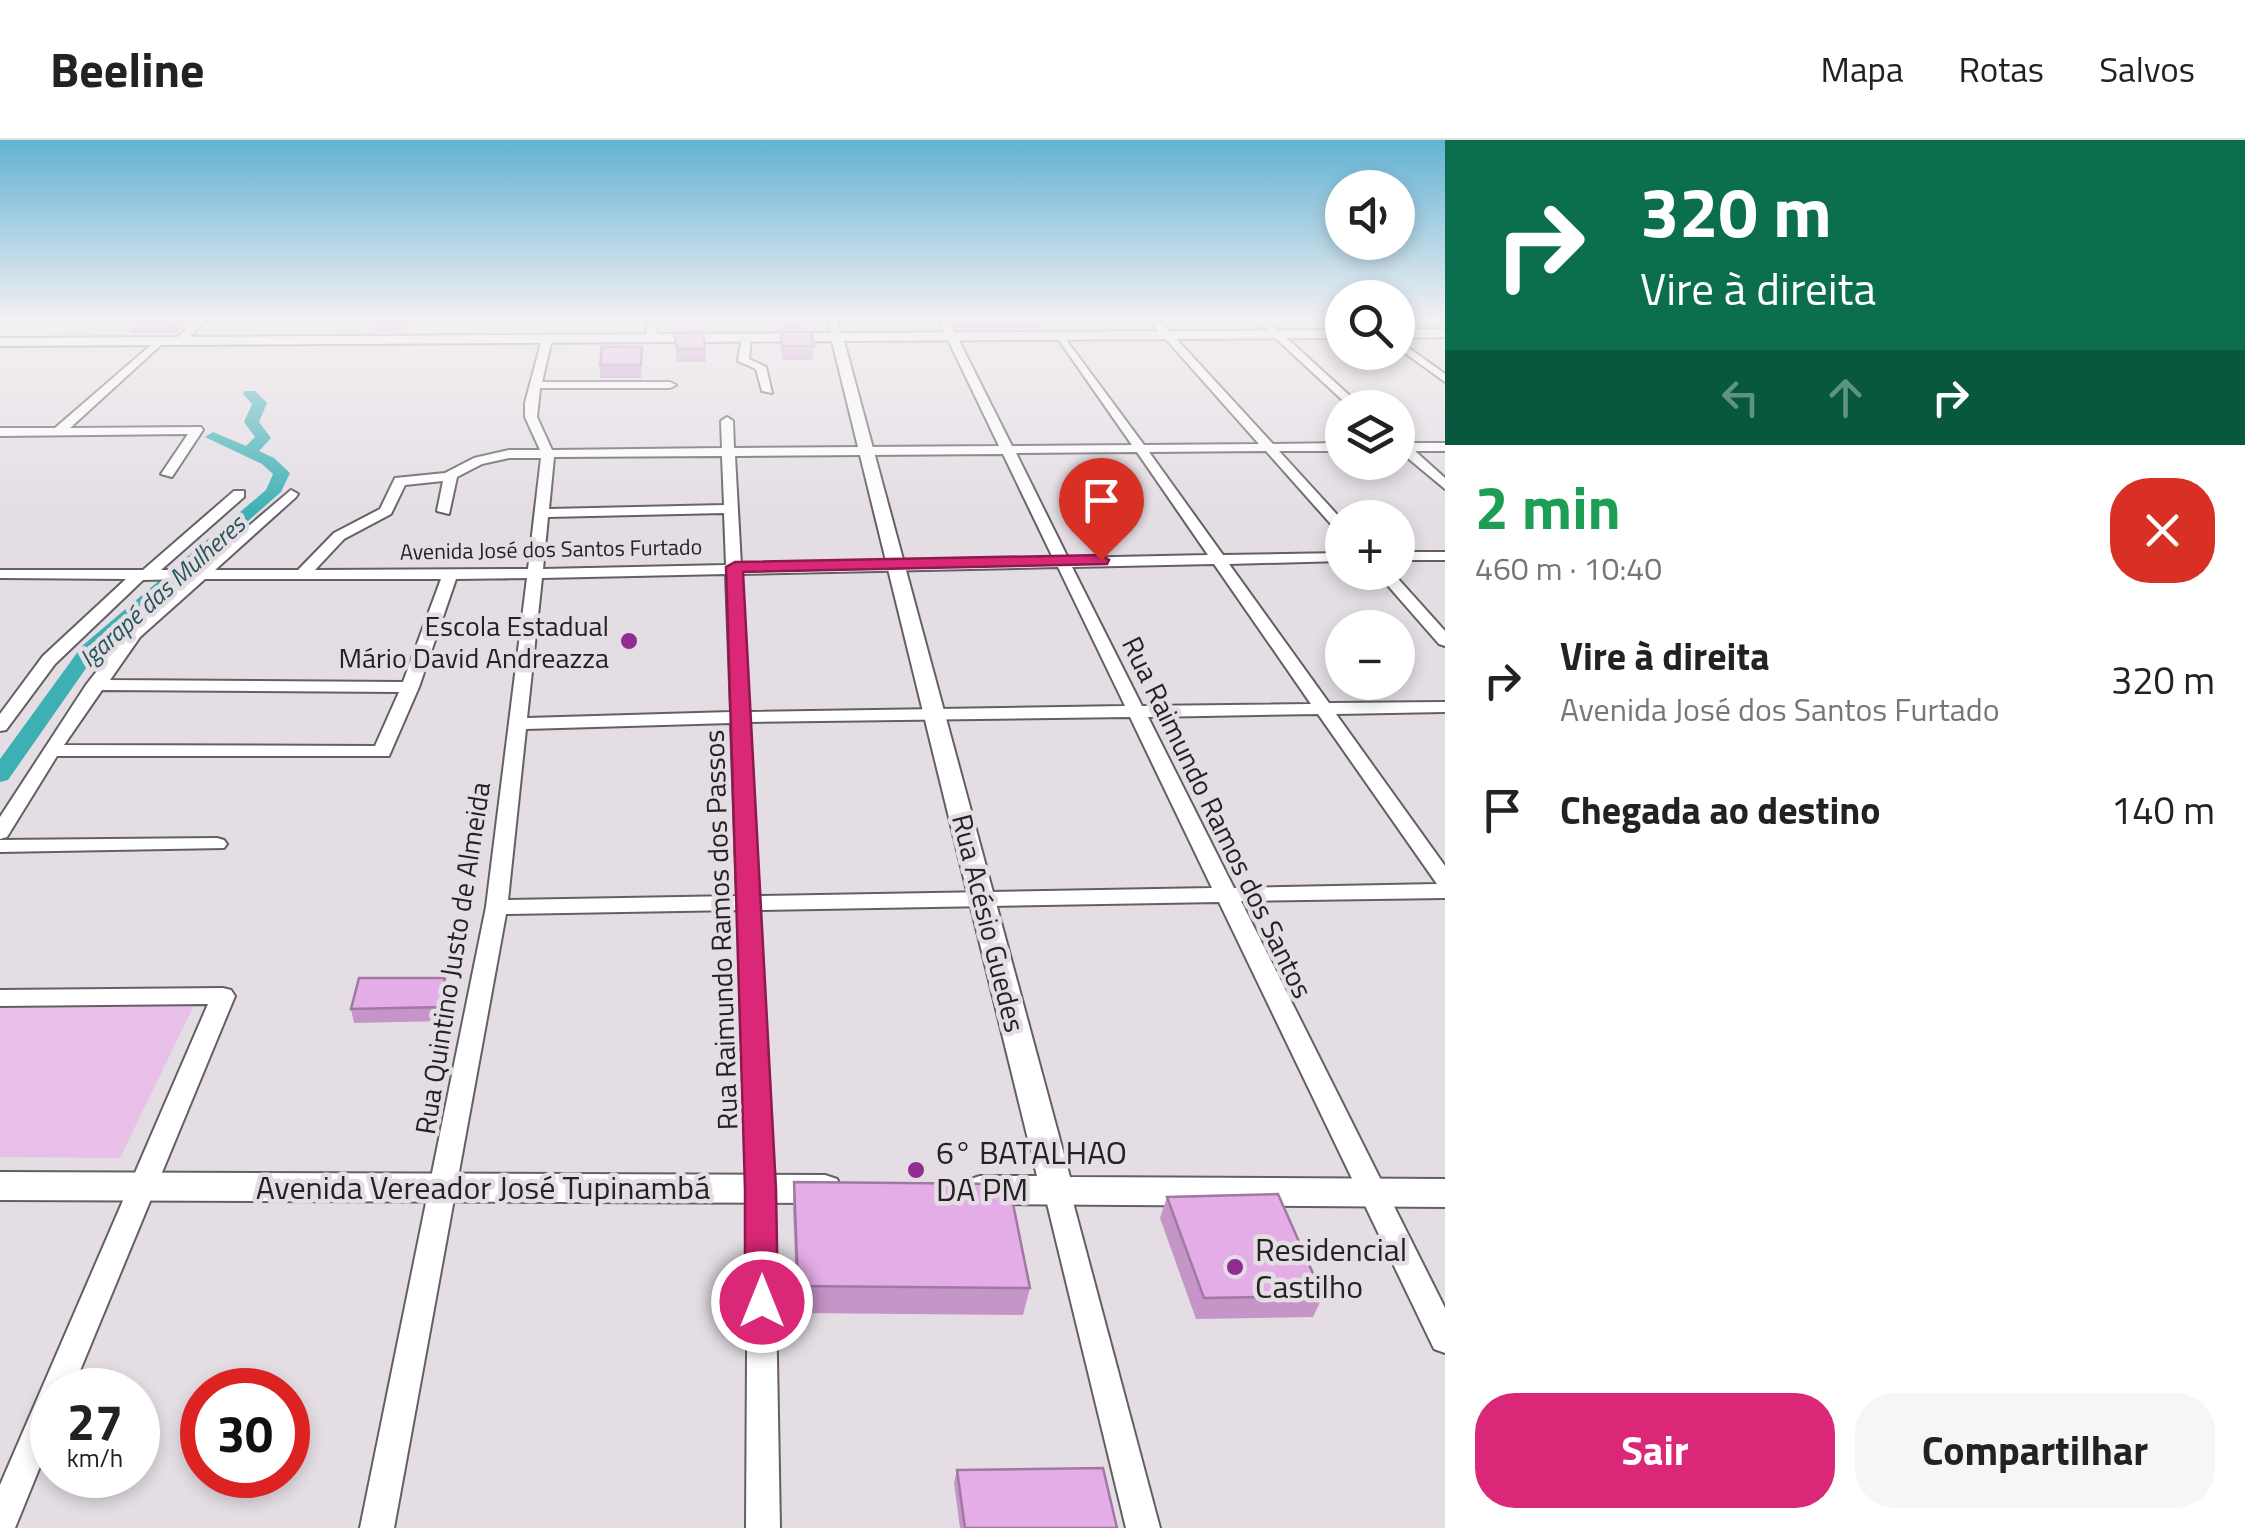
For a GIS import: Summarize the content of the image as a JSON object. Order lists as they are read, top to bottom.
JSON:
{
  "streets": {
    "street": [
      "Avenida José dos Santos Furtado",
      "Rua Raimundo Ramos dos Santos",
      "Rua Acésio Guedes",
      "Rua Raimundo Ramos dos Passos",
      "Rua Quintino Justo de Almeida",
      "Avenida Vereador José Tupinambá"
    ]
  },
  "crossings": [
    ["Avenida José dos Santos Furtado", "Rua Raimundo Ramos dos Santos"],
    ["Avenida José dos Santos Furtado", "Rua Acésio Guedes"],
    ["Avenida José dos Santos Furtado", "Rua Raimundo Ramos dos Passos"],
    ["Avenida José dos Santos Furtado", "Rua Quintino Justo de Almeida"],
    ["Rua Raimundo Ramos dos Passos", "Avenida Vereador José Tupinambá"],
    ["Rua Quintino Justo de Almeida", "Avenida Vereador José Tupinambá"]
  ],
  "water": ["Igarapé das Mulheres"],
  "places": ["Escola Estadual Mário David Andreazza", "6° BATALHAO DA PM", "Residencial Castilho"],
  "page": {
    "header": "Beeline",
    "nav": ["Mapa", "Rotas", "Salvos"],
    "turn": ["320 m", "Vire à direita"],
    "map_buttons": ["+", "−"],
    "heading": ["2 min", "460 m · 10:40"],
    "list": [
      {
        "name": "Vire à direita",
        "note": "Avenida José dos Santos Furtado",
        "value": "320 m"
      },
      {
        "name": "Chegada ao destino",
        "value": "140 m"
      }
    ],
    "speed": "27 km/h",
    "limit": "30",
    "buttons": ["Sair", "Compartilhar"]
  }
}
